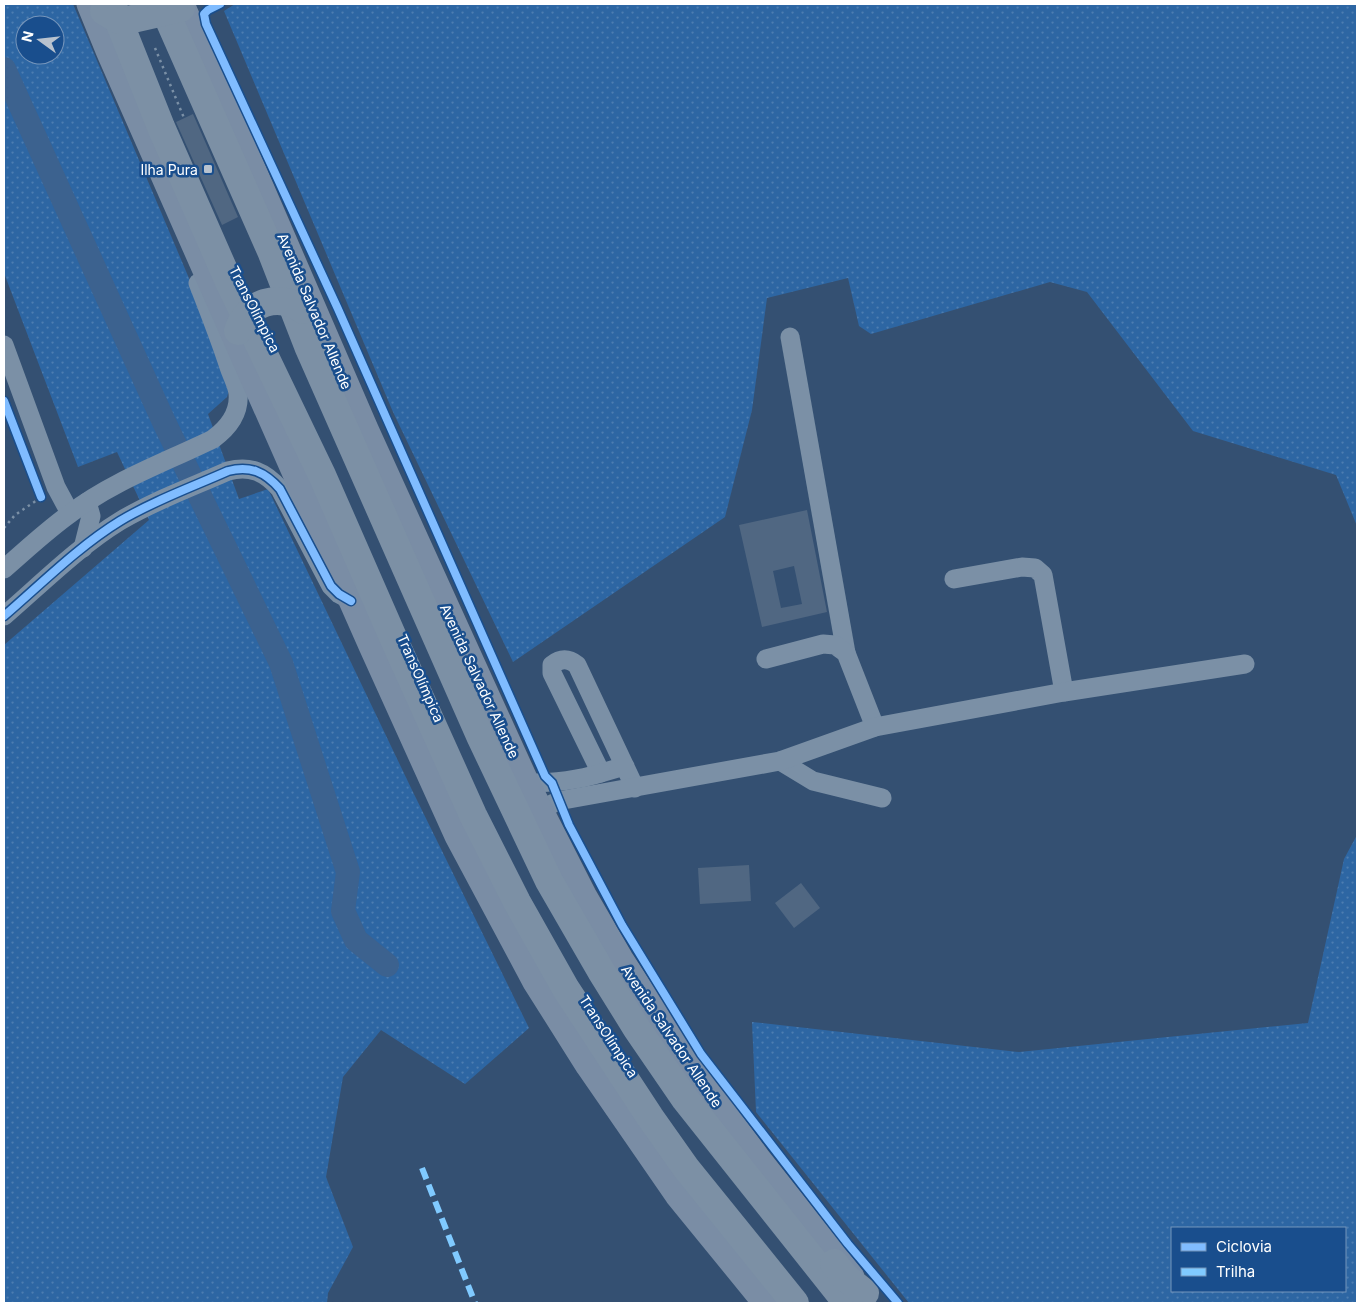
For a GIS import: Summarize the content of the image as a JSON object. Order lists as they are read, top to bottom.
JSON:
{
  "streets": {
    "highway": ["Avenida Salvador Allende"],
    "street": ["TransOlímpica"]
  },
  "crossings": [
    ["TransOlímpica", "Avenida Salvador Allende"]
  ],
  "places": {
    "transit": ["Ilha Pura"]
  },
  "legend": ["Ciclovia", "Trilha"],
  "north": "left"
}
